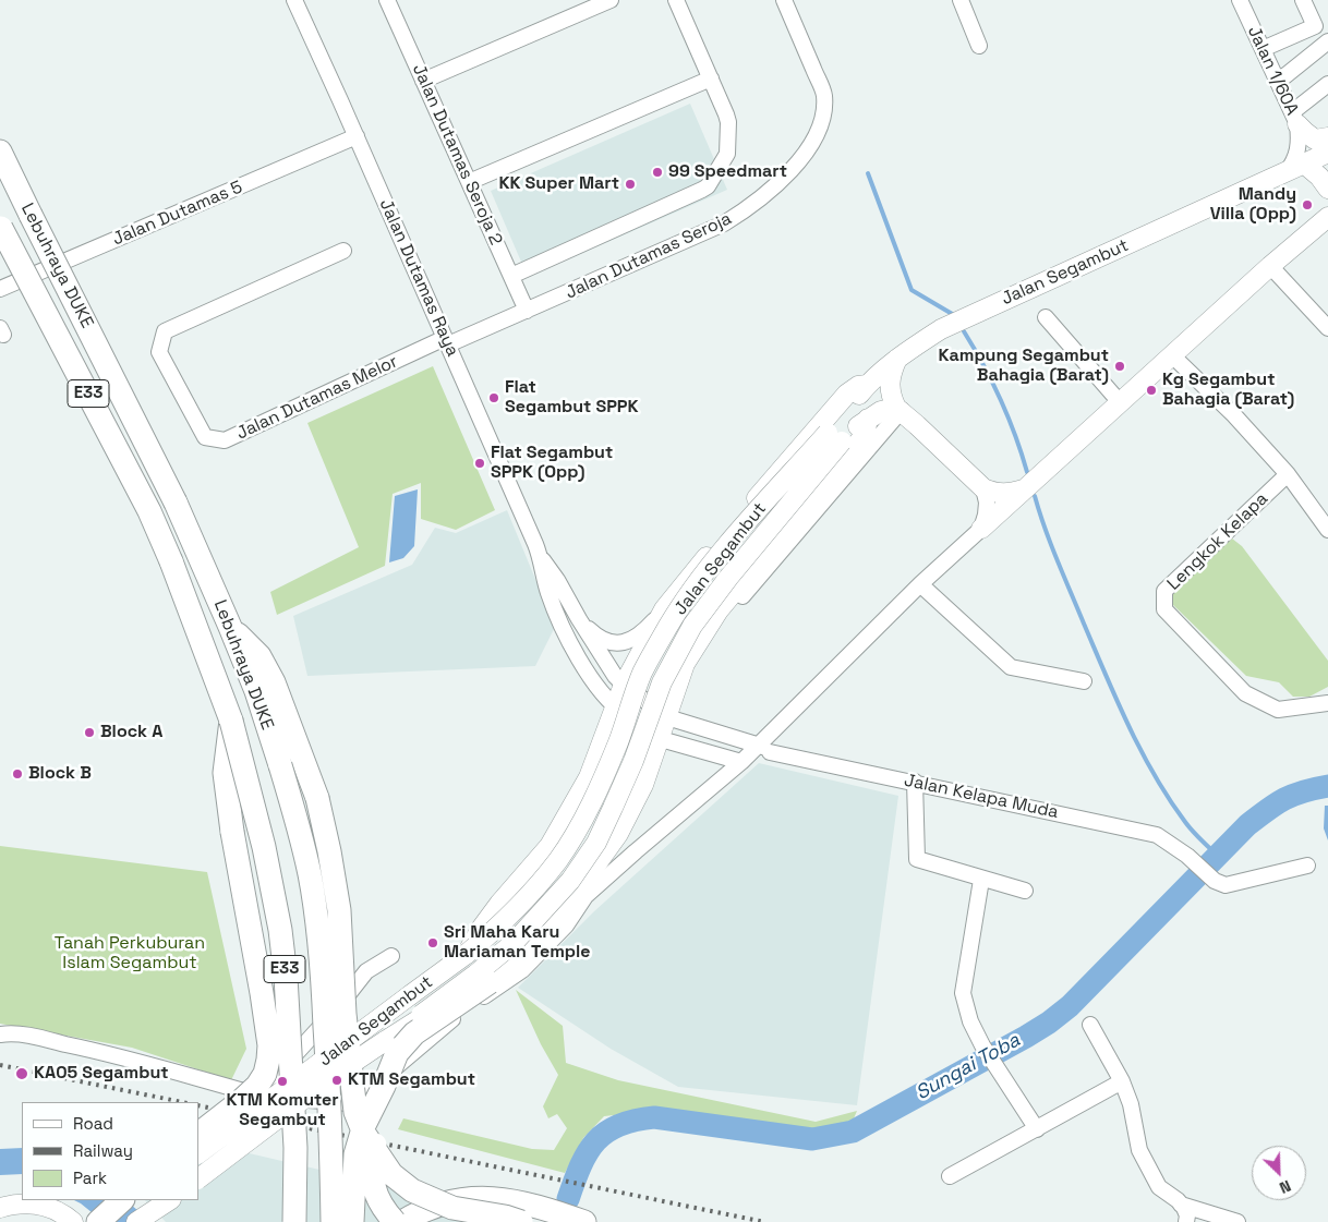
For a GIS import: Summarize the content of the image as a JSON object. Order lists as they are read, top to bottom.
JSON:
{
  "streets": {
    "highway": ["Lebuhraya DUKE", "E33"],
    "main road": ["Jalan Segambut"],
    "street": [
      "Jalan 1/60A",
      "Jalan Dutamas Seroja 2",
      "Jalan Dutamas 5",
      "Jalan Dutamas Seroja",
      "Jalan Dutamas Raya",
      "Jalan Dutamas Melor",
      "Lengkok Kelapa",
      "Jalan Kelapa Muda"
    ]
  },
  "crossings": [
    ["Jalan 1/60A", "Jalan Segambut"],
    ["Jalan Dutamas Seroja 2", "Jalan Dutamas Seroja"],
    ["Jalan Dutamas 5", "Jalan Dutamas Raya"],
    ["Jalan Dutamas Seroja", "Jalan Dutamas Raya"],
    ["Jalan Dutamas Seroja", "Jalan Dutamas Melor"],
    ["Lebuhraya DUKE", "E33"],
    ["Jalan Dutamas Raya", "Jalan Dutamas Melor"],
    ["Jalan Dutamas Raya", "Jalan Kelapa Muda"]
  ],
  "water": ["Sungai Toba"],
  "parks": ["Tanah Perkuburan Islam Segambut"],
  "places": [
    "99 Speedmart",
    "KK Super Mart",
    "Mandy Villa (Opp)",
    "Kampung Segambut Bahagia (Barat)",
    "Kg Segambut Bahagia (Barat)",
    "Flat Segambut SPPK",
    "Flat Segambut SPPK (Opp)",
    "Block A",
    "Block B",
    "Sri Maha Karu Mariaman Temple",
    "KA05 Segambut",
    "KTM Segambut",
    "KTM Komuter Segambut"
  ],
  "legend": ["Road", "Railway", "Park"],
  "north": "bottom right"
}
